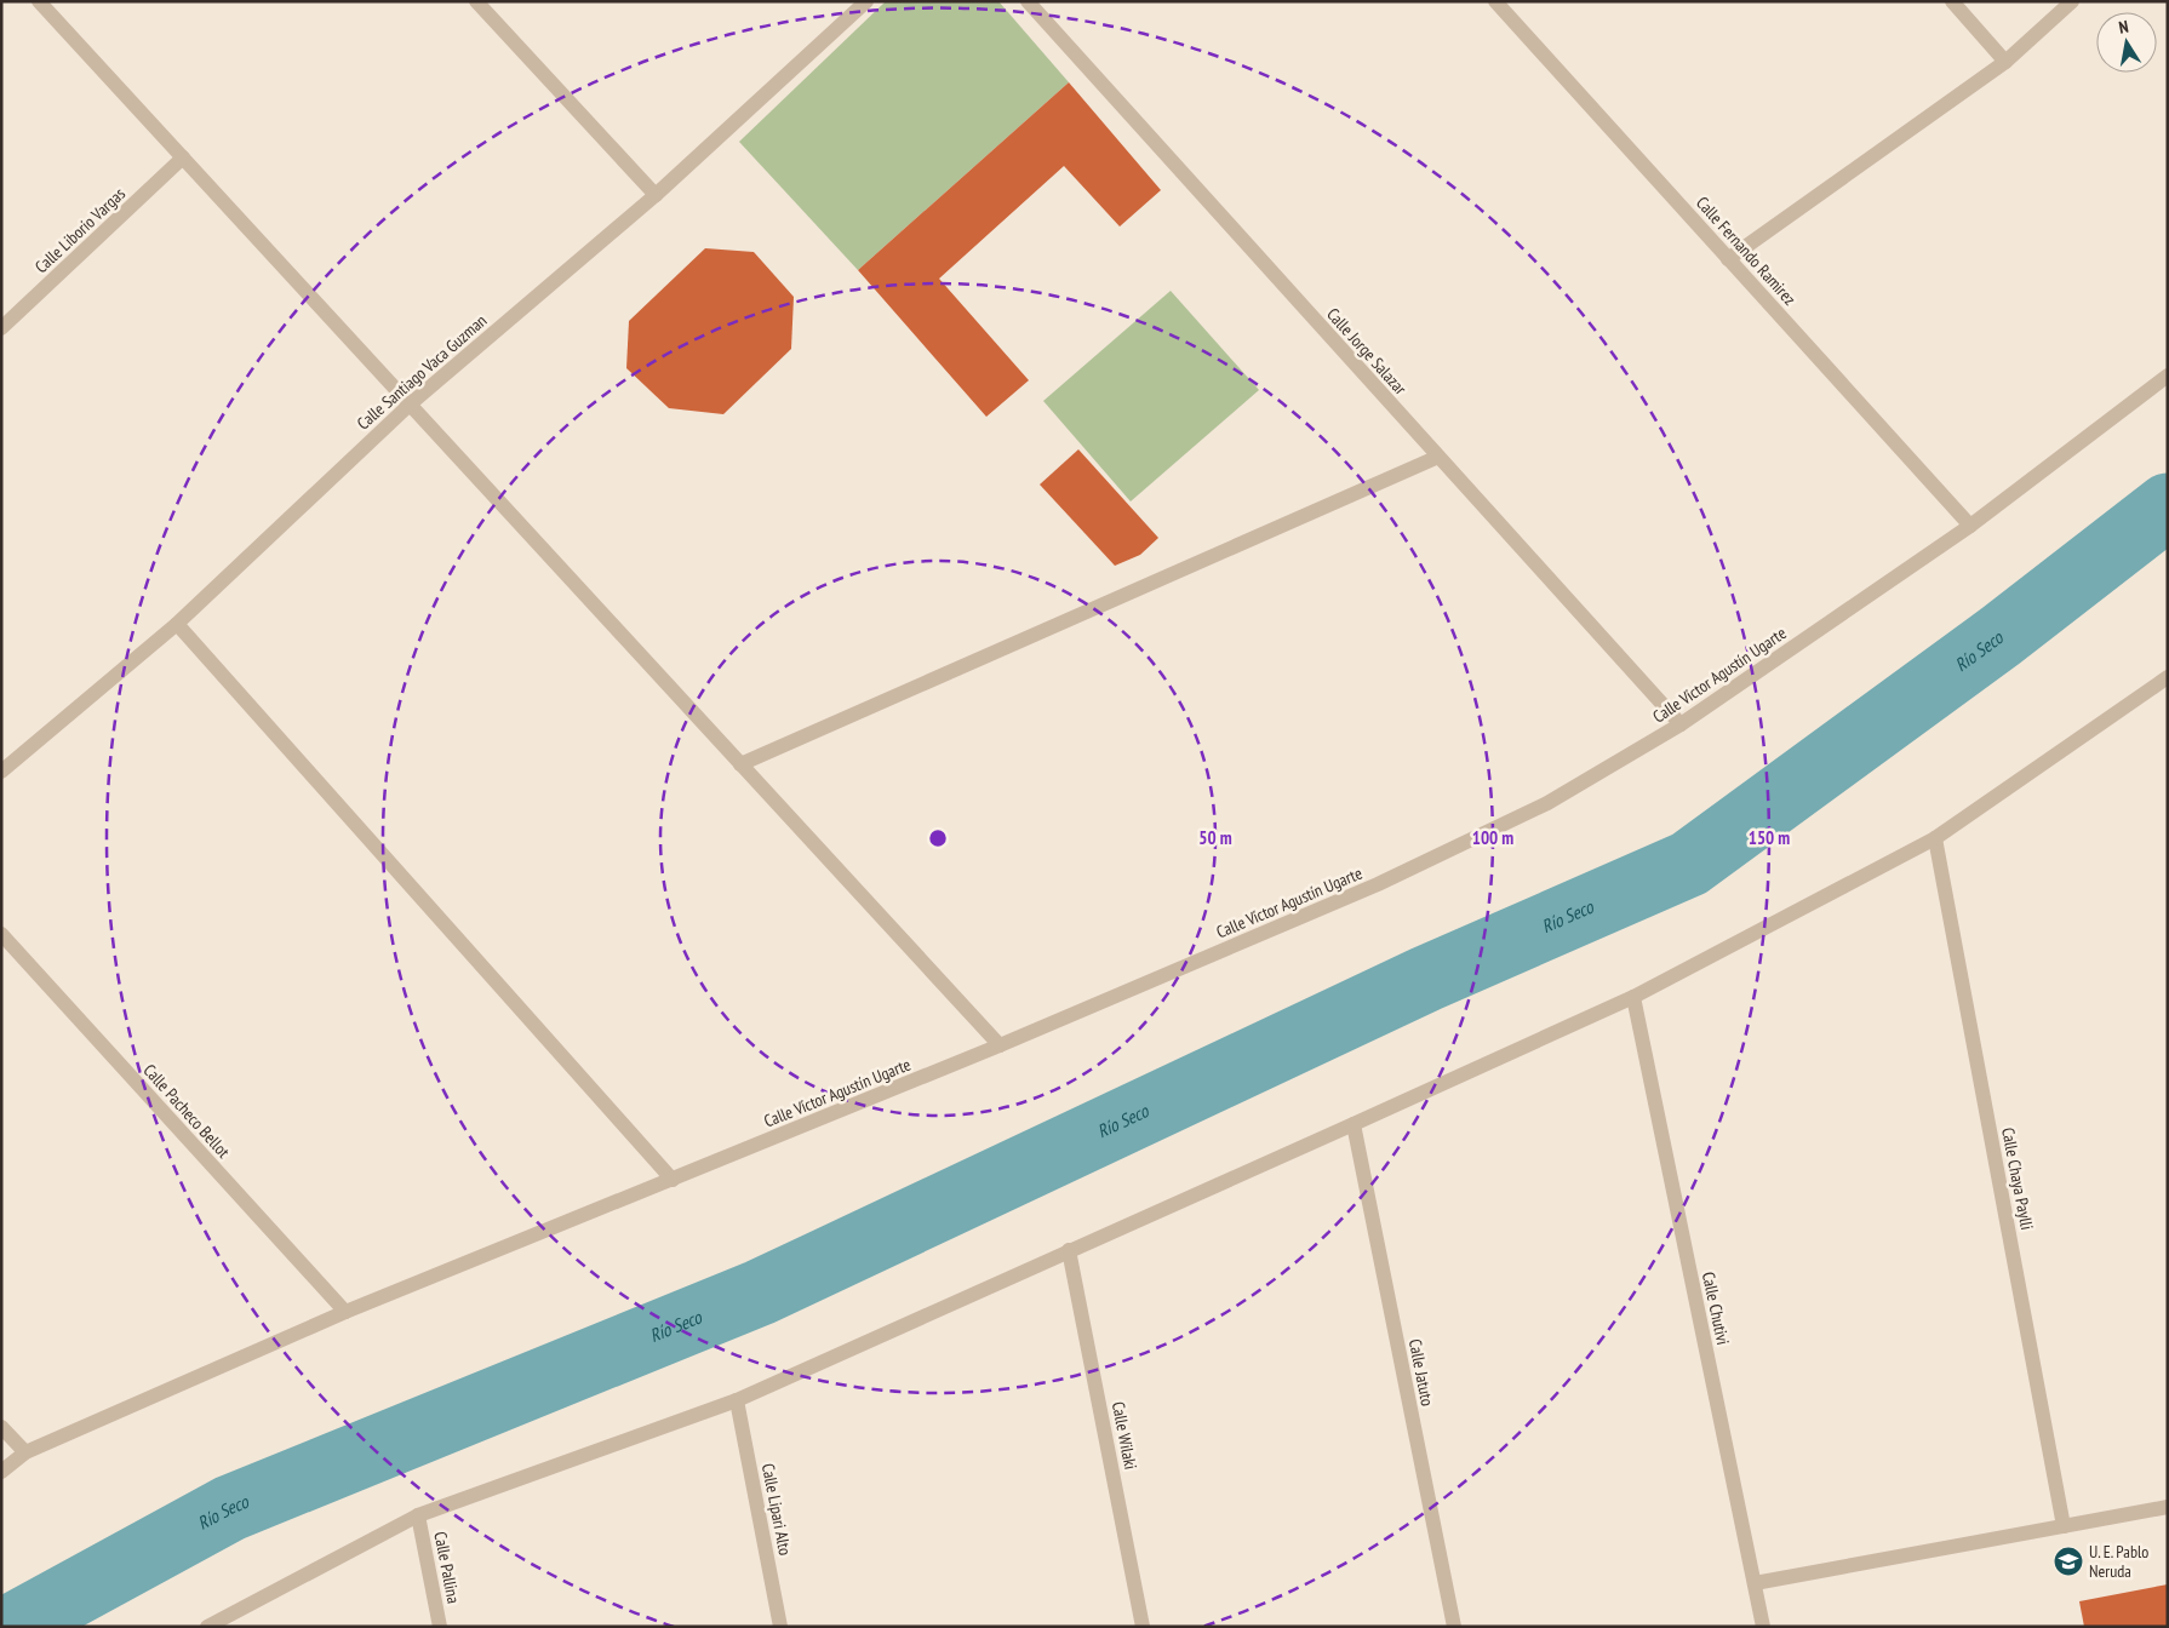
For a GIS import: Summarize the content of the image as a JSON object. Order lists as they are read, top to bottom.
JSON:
{
  "streets": {
    "street": [
      "Calle Liborio Vargas",
      "Calle Fernando Ramirez",
      "Calle Jorge Salazar",
      "Calle Santiago Vaca Guzman",
      "Calle Víctor Agustín Ugarte",
      "Calle Pacheco Bellot",
      "Calle Chaya Paylli",
      "Calle Chutivi",
      "Calle Jatuto",
      "Calle Wilaki",
      "Calle Lipari Alto",
      "Calle Pallina"
    ]
  },
  "crossings": [
    ["Calle Fernando Ramirez", "Calle Víctor Agustín Ugarte"],
    ["Calle Jorge Salazar", "Calle Víctor Agustín Ugarte"],
    ["Calle Víctor Agustín Ugarte", "Calle Pacheco Bellot"]
  ],
  "water": ["Río Seco"],
  "places": {
    "school or university": ["U. E. Pablo Neruda"]
  },
  "north": "top",
  "rings": ["50 m", "100 m", "150 m"]
}
